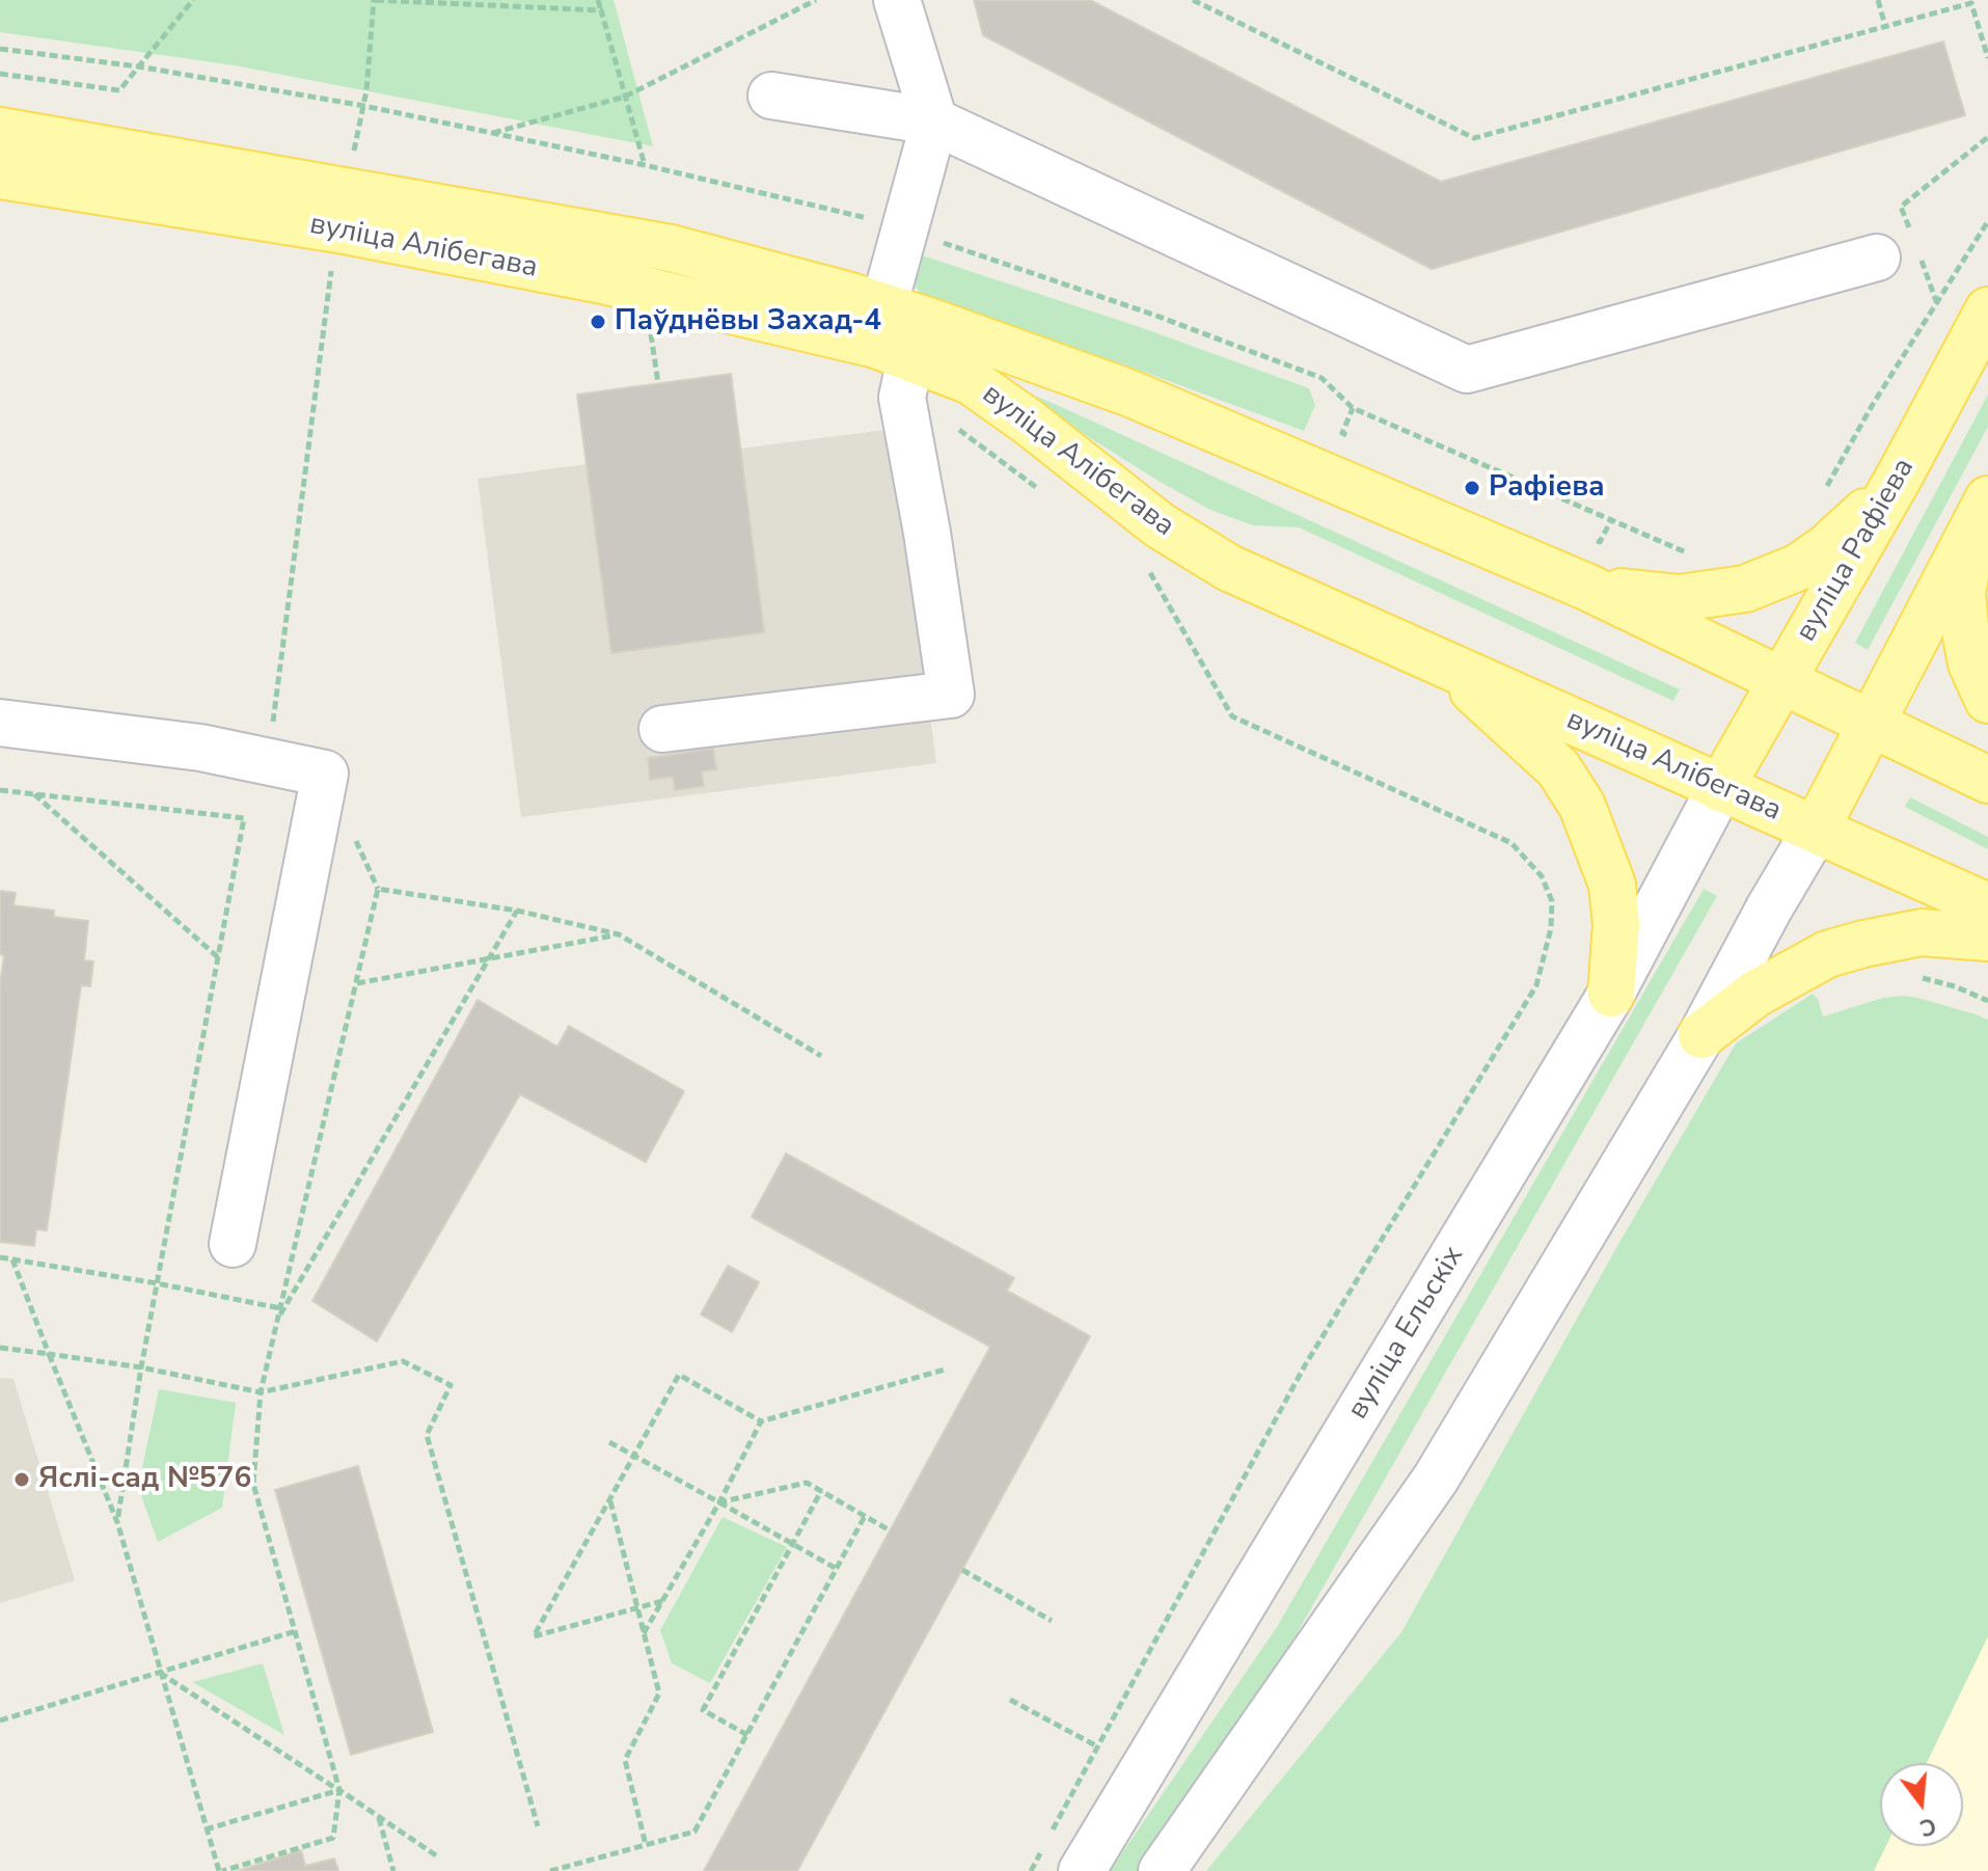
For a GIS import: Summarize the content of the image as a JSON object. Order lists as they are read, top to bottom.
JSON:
{
  "streets": {
    "main road": ["вуліца Алібегава", "вуліца Рафіева"],
    "street": ["вуліца Ельскіх"]
  },
  "crossings": [
    ["вуліца Алібегава", "вуліца Рафіева"],
    ["вуліца Алібегава", "вуліца Ельскіх"],
    ["вуліца Рафіева", "вуліца Ельскіх"]
  ],
  "places": ["Паўднёвы Захад-4", "Рафіева", "Яслі-сад №576"],
  "north": "bottom"
}
